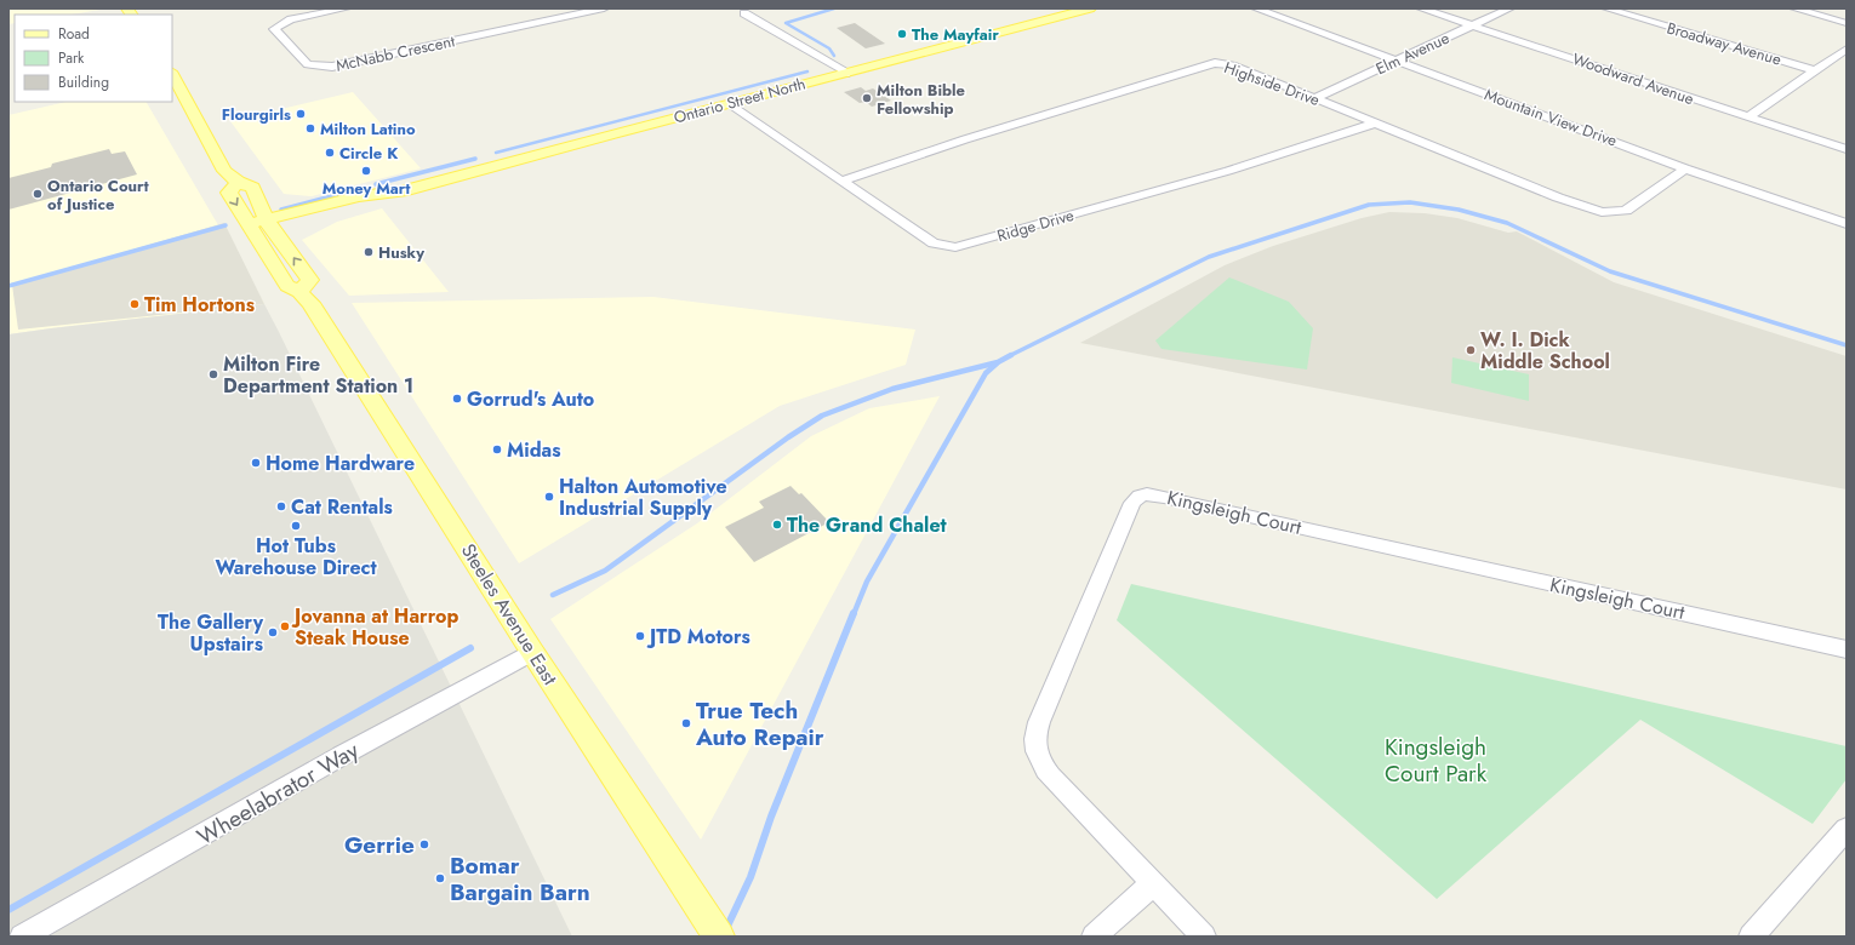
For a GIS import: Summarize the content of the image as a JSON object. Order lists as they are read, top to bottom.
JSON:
{
  "streets": {
    "main road": ["Ontario Street North", "Steeles Avenue East"],
    "street": [
      "Broadway Avenue",
      "McNabb Crescent",
      "Elm Avenue",
      "Woodward Avenue",
      "Highside Drive",
      "Mountain View Drive",
      "Ridge Drive",
      "Kingsleigh Court",
      "Wheelabrator Way"
    ]
  },
  "crossings": [
    ["Elm Avenue", "Woodward Avenue"],
    ["Elm Avenue", "Highside Drive"],
    ["Elm Avenue", "Mountain View Drive"],
    ["Highside Drive", "Mountain View Drive"],
    ["Highside Drive", "Ridge Drive"],
    ["Ontario Street North", "Ridge Drive"],
    ["Ontario Street North", "Steeles Avenue East"],
    ["Steeles Avenue East", "Wheelabrator Way"]
  ],
  "parks": ["Kingsleigh Court Park"],
  "places": [
    "The Mayfair",
    "Milton Bible Fellowship",
    "Flourgirls",
    "Milton Latino",
    "Circle K",
    "Money Mart",
    "Ontario Court of Justice",
    "Husky",
    "Tim Hortons",
    "W. I. Dick Middle School",
    "Milton Fire Department Station 1",
    "Gorrud's Auto",
    "Midas",
    "Home Hardware",
    "Halton Automotive Industrial Supply",
    "Cat Rentals",
    "The Grand Chalet",
    "Hot Tubs Warehouse Direct",
    "Jovanna at Harrop Steak House",
    "The Gallery Upstairs",
    "JTD Motors",
    "True Tech Auto Repair",
    "Gerrie",
    "Bomar Bargain Barn"
  ],
  "legend": ["Road", "Park", "Building"]
}
